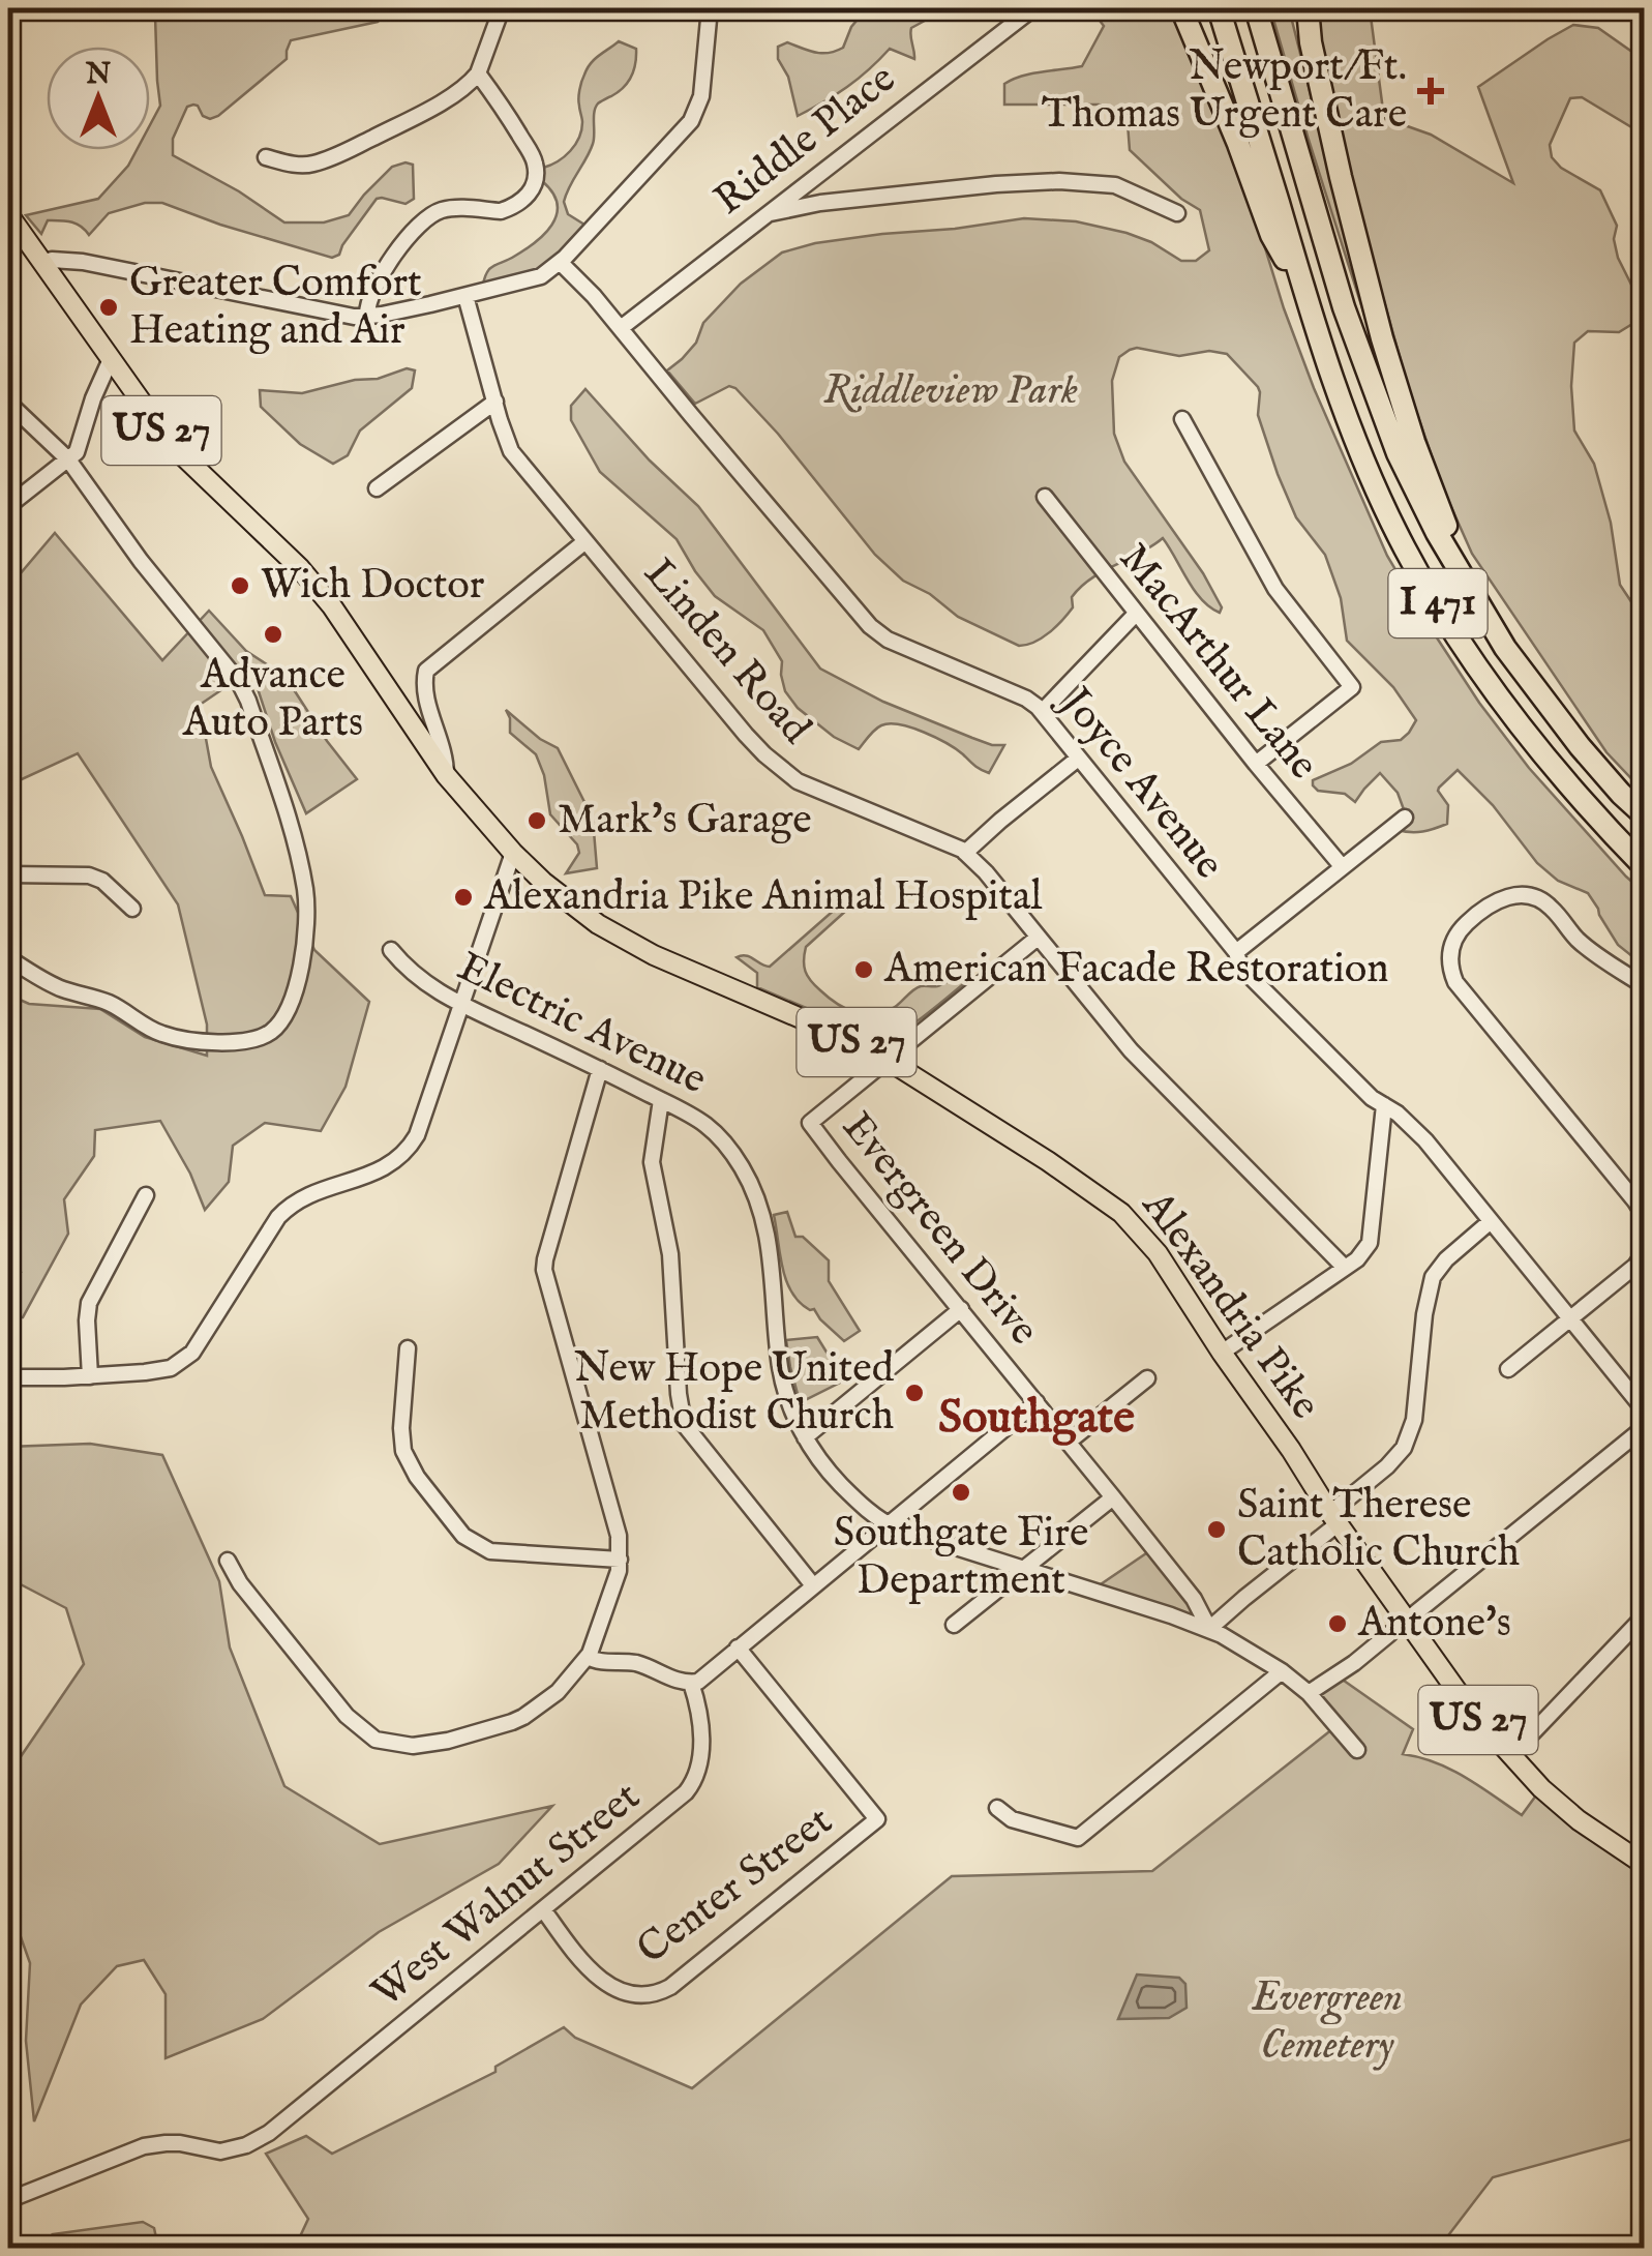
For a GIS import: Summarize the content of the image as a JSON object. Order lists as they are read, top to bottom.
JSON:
{
  "streets": {
    "highway": ["I 471"],
    "main road": ["US 27", "Alexandria Pike"],
    "street": [
      "Riddle Place",
      "Linden Road",
      "MacArthur Lane",
      "Joyce Avenue",
      "Electric Avenue",
      "Evergreen Drive",
      "Center Street",
      "West Walnut Street"
    ]
  },
  "crossings": [
    ["Riddle Place", "Joyce Avenue"],
    ["US 27", "Alexandria Pike"],
    ["Electric Avenue", "Evergreen Drive"],
    ["Evergreen Drive", "Alexandria Pike"],
    ["Center Street", "West Walnut Street"]
  ],
  "districts": ["Southgate"],
  "parks": ["Riddleview Park", "Evergreen Cemetery"],
  "places": {
    "health": ["Newport/Ft. Thomas Urgent Care"],
    "other": [
      "Greater Comfort Heating and Air",
      "Wich Doctor",
      "Advance Auto Parts",
      "Mark's Garage",
      "Alexandria Pike Animal Hospital",
      "American Facade Restoration",
      "New Hope United Methodist Church",
      "Southgate Fire Department",
      "Saint Therese Catholic Church",
      "Antone's"
    ]
  },
  "north": "top"
}
